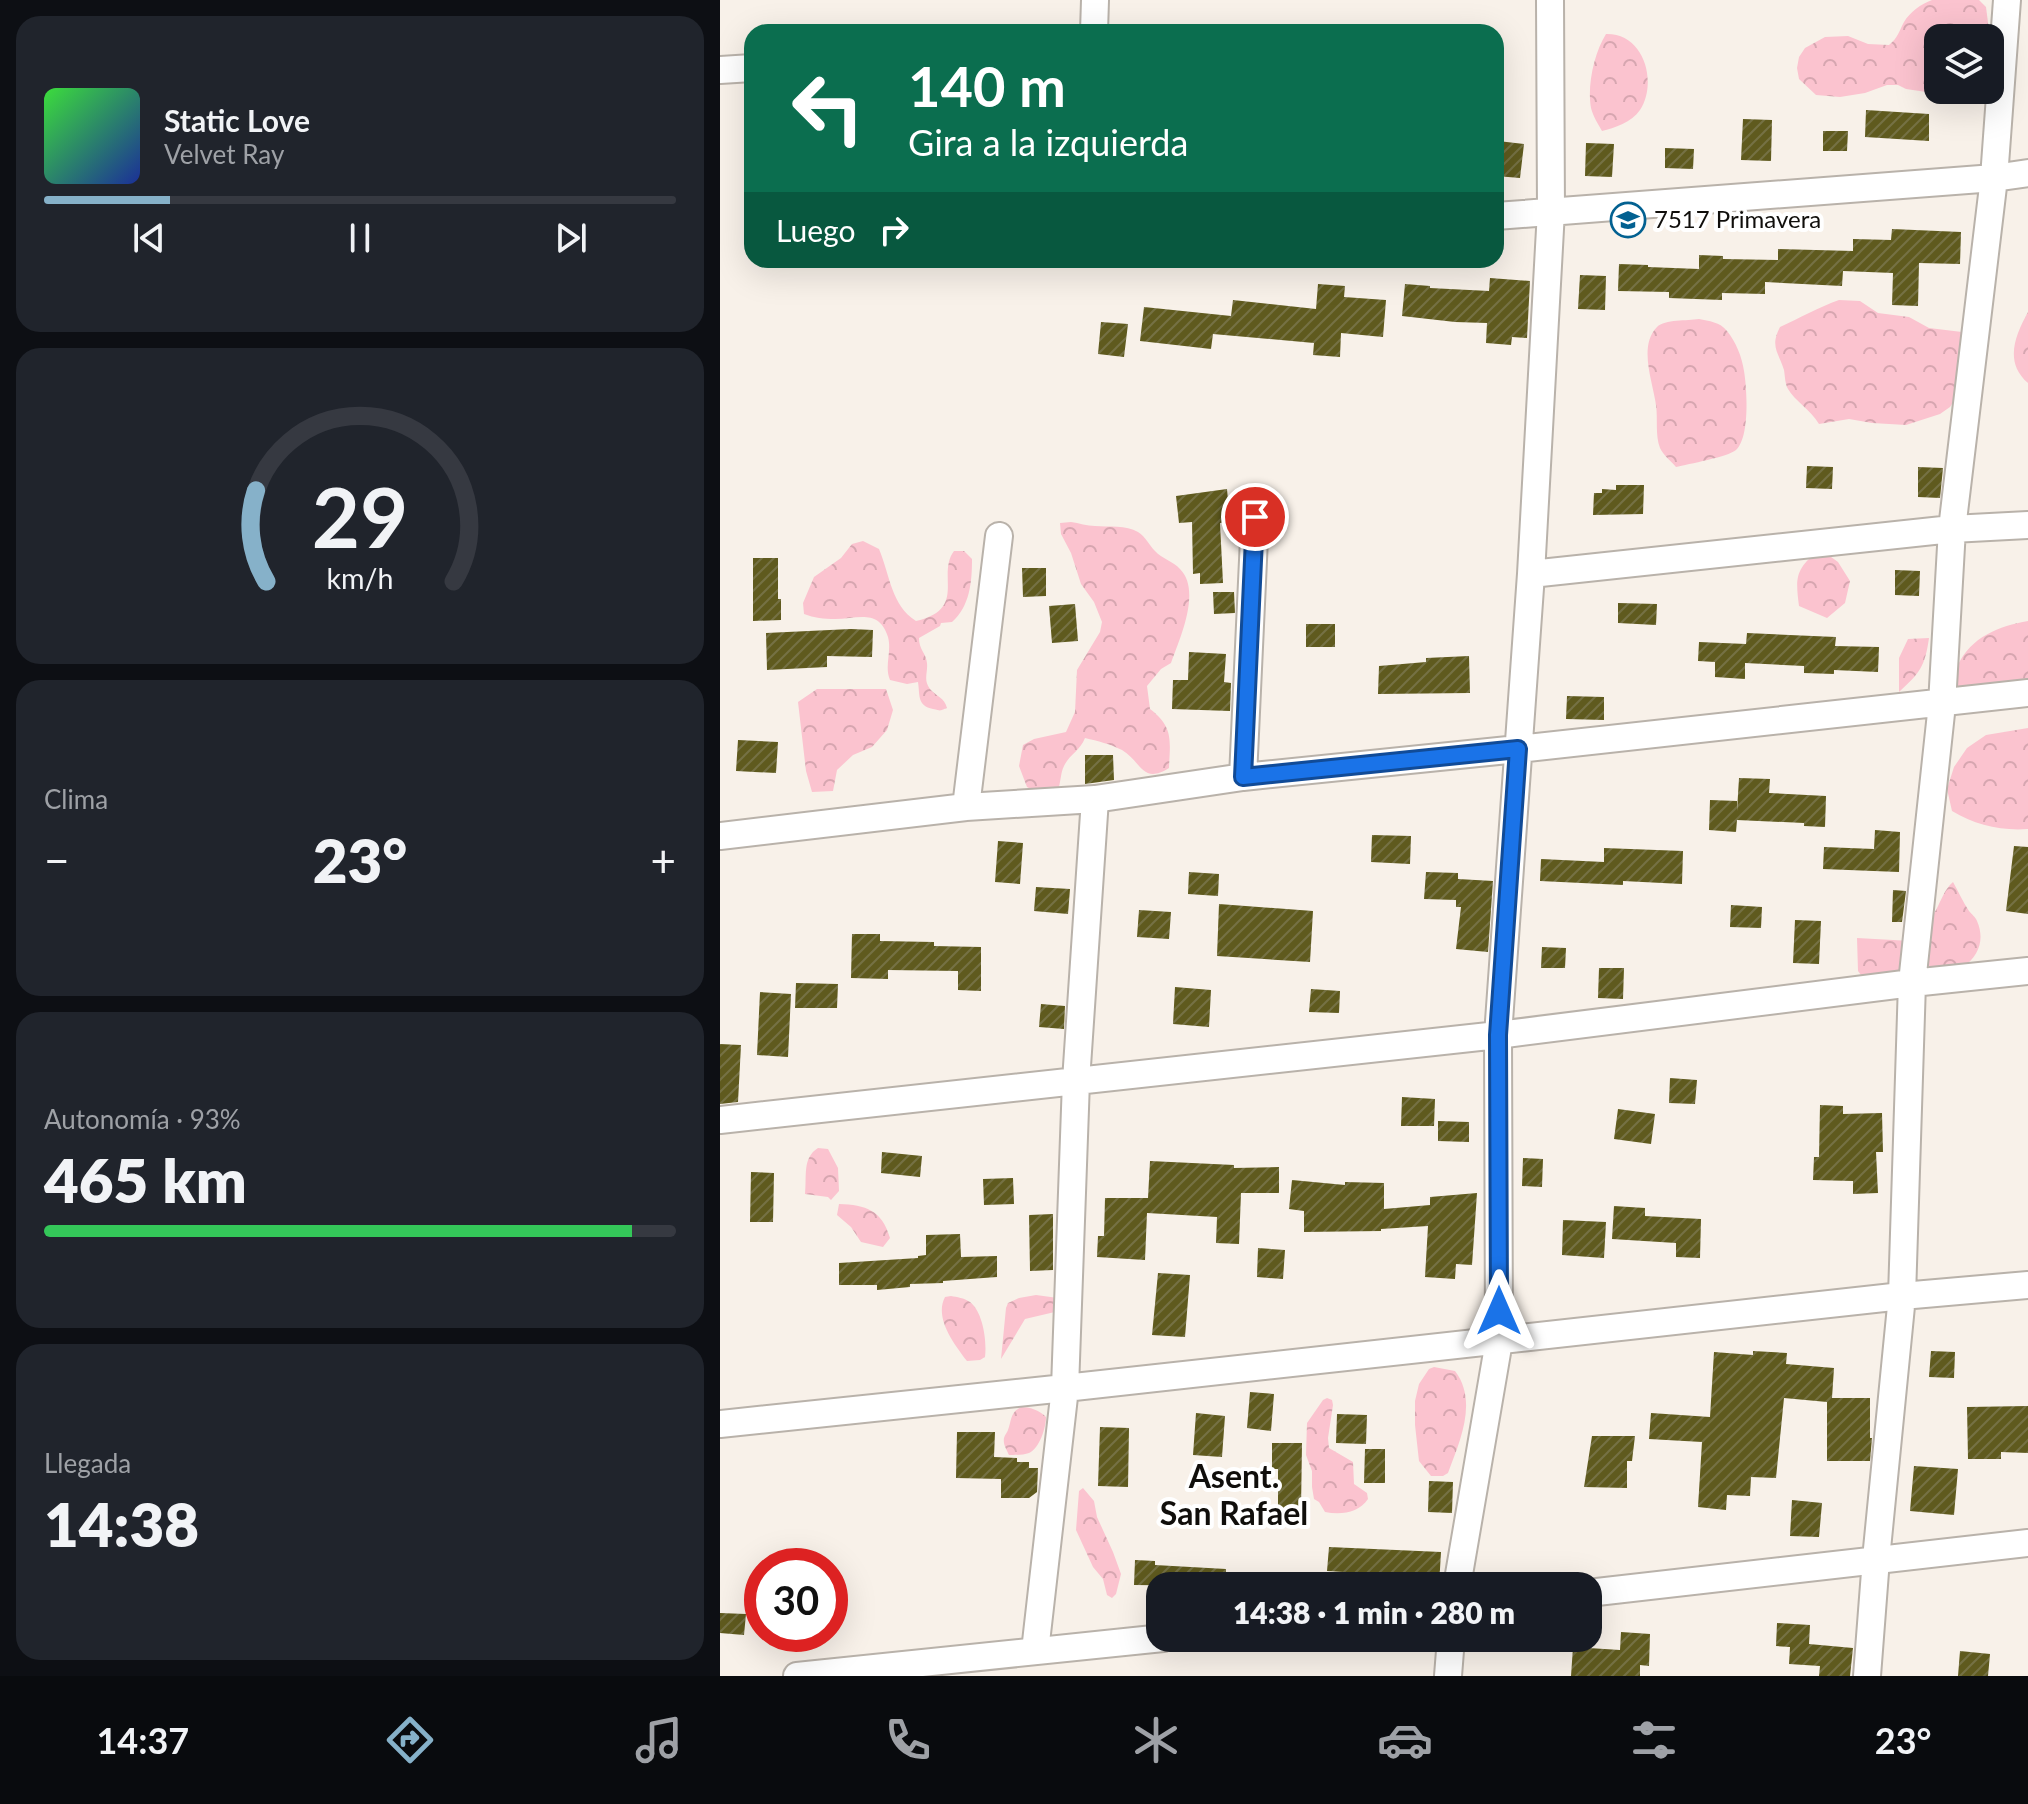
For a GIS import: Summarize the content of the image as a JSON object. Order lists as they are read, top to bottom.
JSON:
{
  "districts": ["Asent. San Rafael"],
  "places": {
    "school or university": ["7517 Primavera"]
  },
  "page": {
    "turn": ["140 m", "Gira a la izquierda"],
    "song": ["Static Love", "Velvet Ray"],
    "then": "Luego",
    "tile": [
      "Clima",
      ["Autonomía · 93%", "465 km"],
      ["Llegada", "14:38"]
    ],
    "heat": ["−", "23°", "+"],
    "limit": "30",
    "trip": "14:38 · 1 min · 280 m",
    "tabs": ["14:37", "23°"],
    "gauge": ["29", "km/h"]
  }
}
